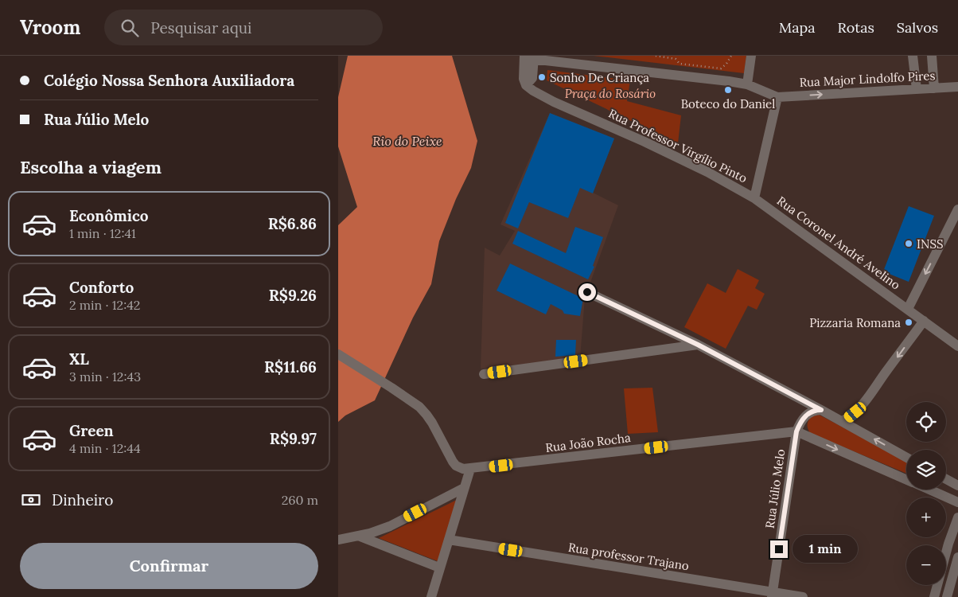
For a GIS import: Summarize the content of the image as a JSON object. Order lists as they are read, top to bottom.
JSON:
{
  "streets": {
    "street": [
      "Rua Major Lindolfo Pires",
      "Rua Professor Virgílio Pinto",
      "Rua Coronel André Avelino",
      "Rua João Rocha",
      "Rua Júlio Melo",
      "Rua professor Trajano"
    ]
  },
  "crossings": [
    ["Rua Professor Virgílio Pinto", "Rua Coronel André Avelino"],
    ["Rua João Rocha", "Rua Júlio Melo"],
    ["Rua Júlio Melo", "Rua professor Trajano"]
  ],
  "one_way": ["Rua Major Lindolfo Pires"],
  "water": ["Rio do Peixe"],
  "parks": ["Praça do Rosário"],
  "places": [
    "Sonho De Criança",
    "Boteco do Daniel",
    "INSS",
    "Pizzaria Romana"
  ],
  "page": {
    "header": "Vroom",
    "search": "Pesquisar aqui",
    "nav": ["Mapa", "Rotas", "Salvos"],
    "banner": ["Colégio Nossa Senhora Auxiliadora", "Rua Júlio Melo"],
    "heading": "Escolha a viagem",
    "list": [
      {
        "name": "Econômico",
        "note": "1 min · 12:41",
        "value": "R$6.86"
      },
      {
        "name": "Conforto",
        "note": "2 min · 12:42",
        "value": "R$9.26"
      },
      {
        "name": "XL",
        "note": "3 min · 12:43",
        "value": "R$11.66"
      },
      {
        "name": "Green",
        "note": "4 min · 12:44",
        "value": "R$9.97"
      }
    ],
    "map_buttons": ["+", "−"],
    "pay": ["Dinheiro", "260 m"],
    "buttons": "Confirmar",
    "bubble": "1 min"
  }
}
